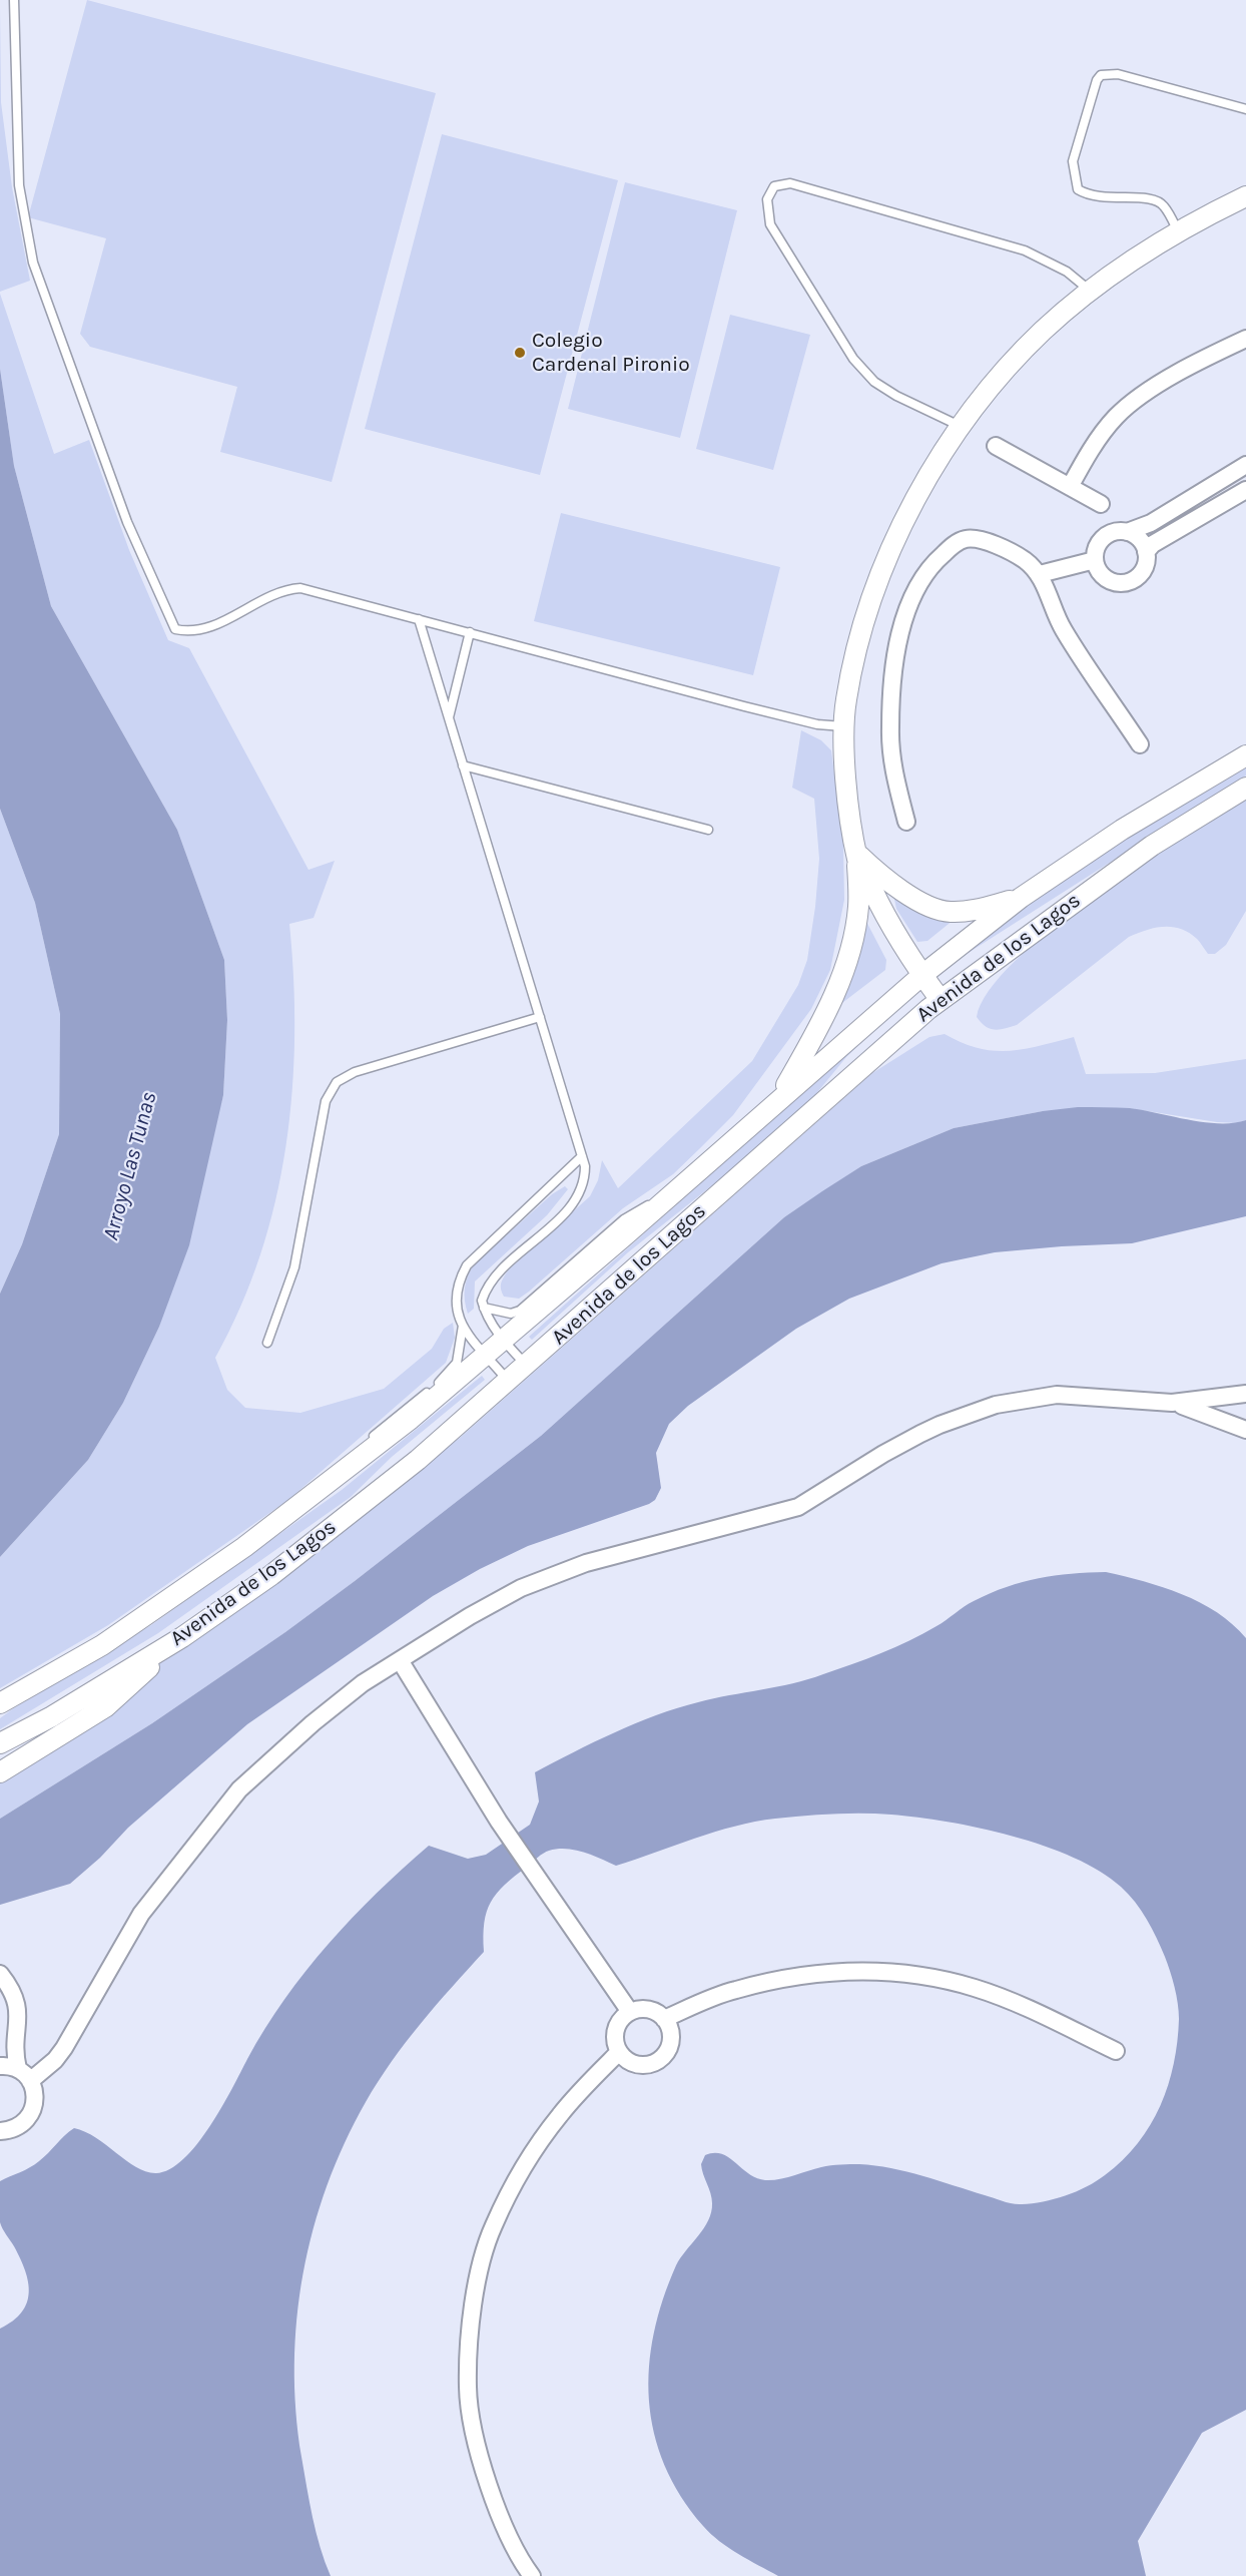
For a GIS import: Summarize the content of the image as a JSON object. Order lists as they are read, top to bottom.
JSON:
{
  "streets": {
    "street": ["Avenida de los Lagos"]
  },
  "water": ["Arroyo Las Tunas"],
  "places": ["Colegio Cardenal Pironio"]
}
